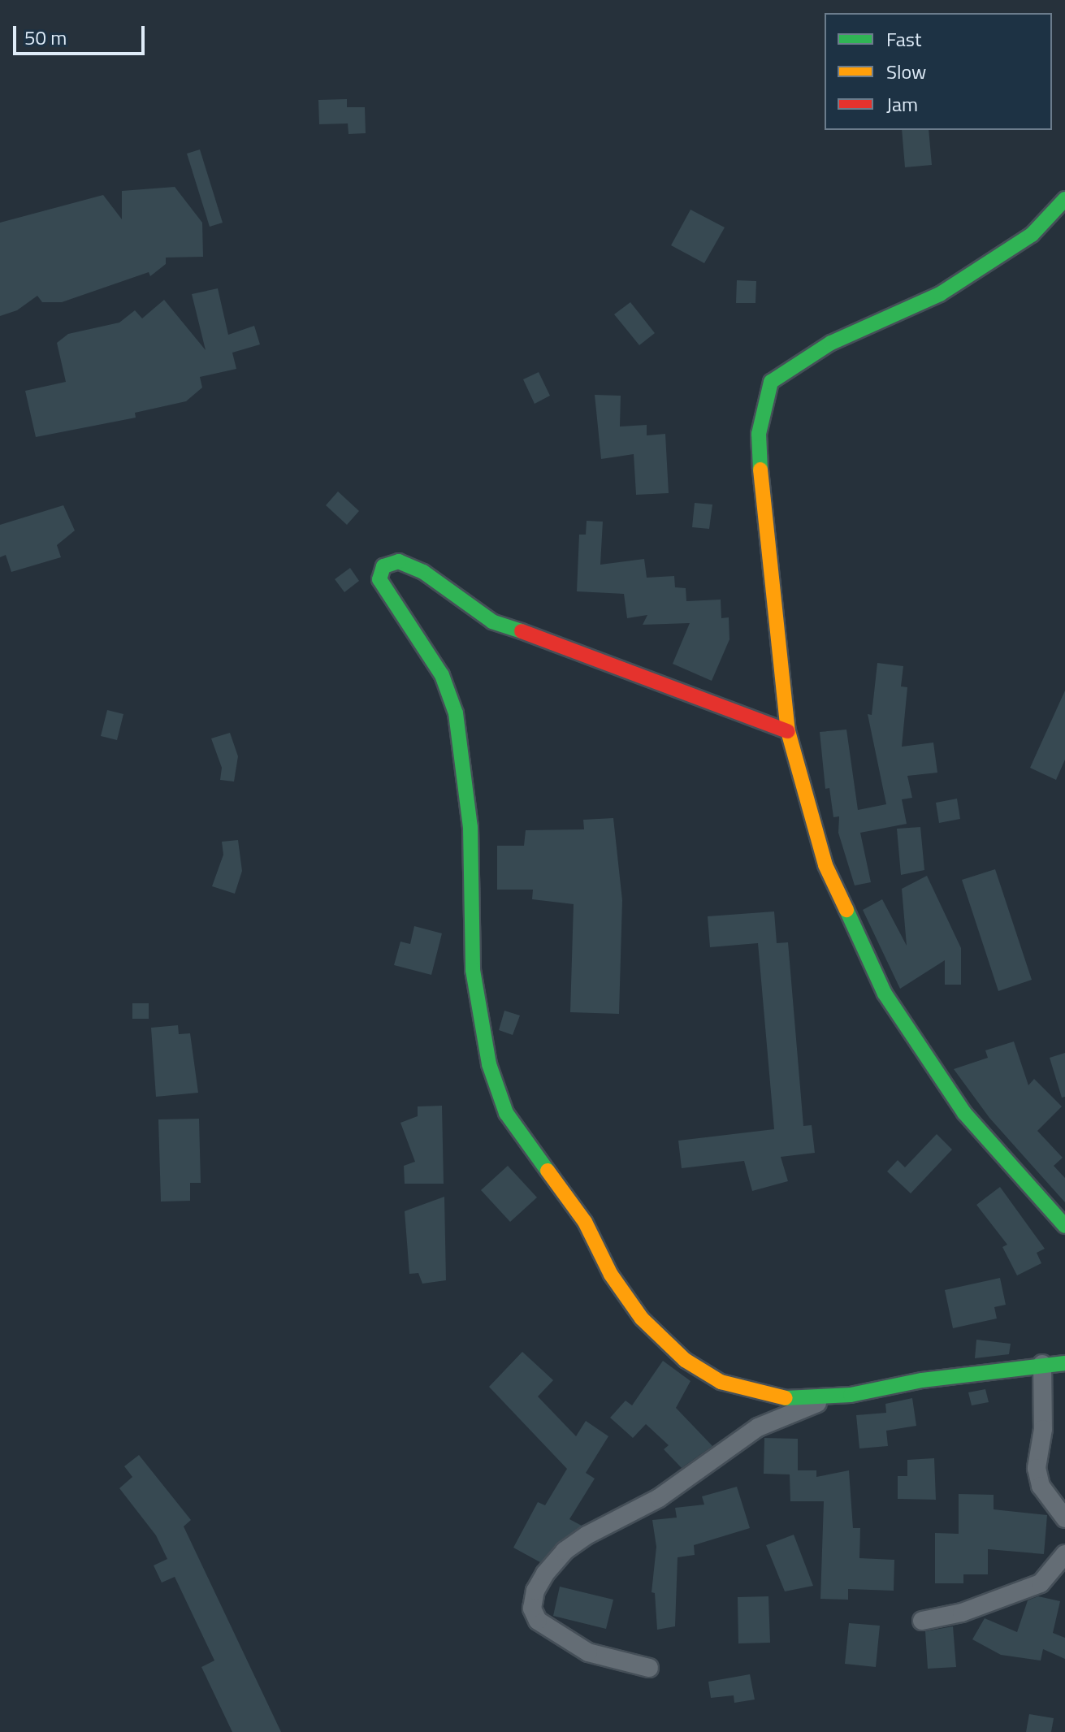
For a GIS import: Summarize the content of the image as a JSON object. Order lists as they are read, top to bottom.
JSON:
{
  "legend": ["Fast", "Slow", "Jam"],
  "scale_bar": "50 m"
}
